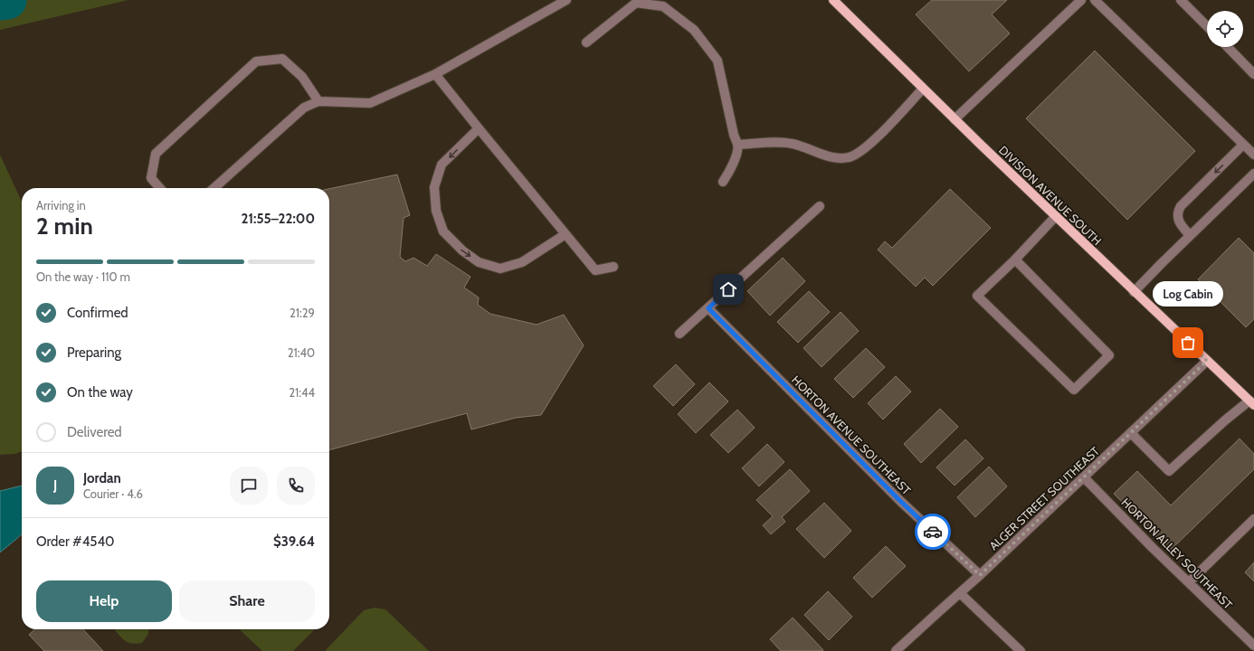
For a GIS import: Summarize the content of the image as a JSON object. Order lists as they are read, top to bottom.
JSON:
{
  "streets": {
    "main road": ["DIVISION AVENUE SOUTH"],
    "street": ["HORTON AVENUE SOUTHEAST", "ALGER STREET SOUTHEAST", "HORTON ALLEY SOUTHEAST"]
  },
  "crossings": [
    ["DIVISION AVENUE SOUTH", "ALGER STREET SOUTHEAST"],
    ["HORTON AVENUE SOUTHEAST", "ALGER STREET SOUTHEAST"],
    ["ALGER STREET SOUTHEAST", "HORTON ALLEY SOUTHEAST"]
  ],
  "places": ["Log Cabin"],
  "page": {
    "heading": ["2 min", "Arriving in", "21:55–22:00"],
    "panel": [
      "Jordan",
      "Courier · 4.6",
      "Order #4540",
      "$39.64"
    ],
    "bar": "On the way · 110 m",
    "bubble": "Log Cabin",
    "list": [
      ["Confirmed", "21:29"],
      ["Preparing", "21:40"],
      ["On the way", "21:44"],
      "Delivered"
    ],
    "round": "J",
    "buttons": ["Help", "Share"]
  }
}
